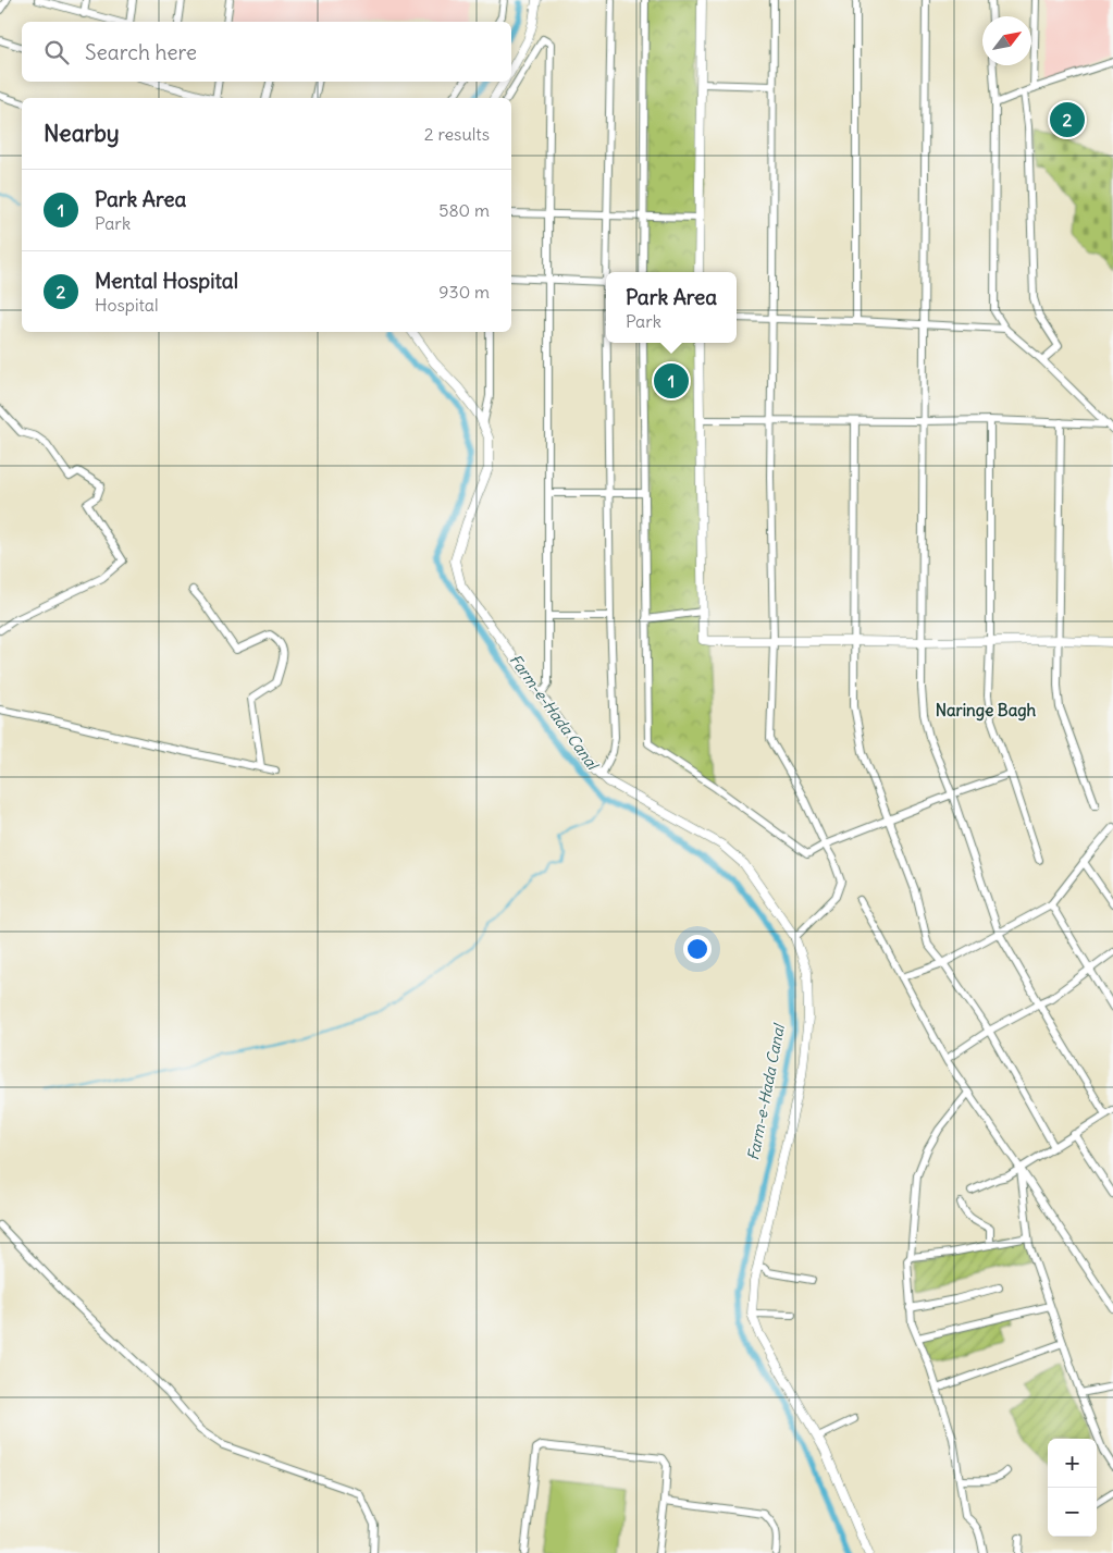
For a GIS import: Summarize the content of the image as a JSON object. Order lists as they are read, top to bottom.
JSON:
{
  "districts": ["Naringe Bagh"],
  "water": ["Farm-e-Hada Canal"],
  "north": "top right",
  "page": {
    "search": "Search here",
    "heading": ["Nearby", "2 results"],
    "pins": ["2", "1"],
    "list": [
      {
        "mark": "1",
        "name": "Park Area",
        "note": "Park",
        "value": "580 m"
      },
      {
        "mark": "2",
        "name": "Mental Hospital",
        "note": "Hospital",
        "value": "930 m"
      }
    ],
    "popup": ["Park Area", "Park"],
    "map_buttons": ["+", "−"]
  }
}
